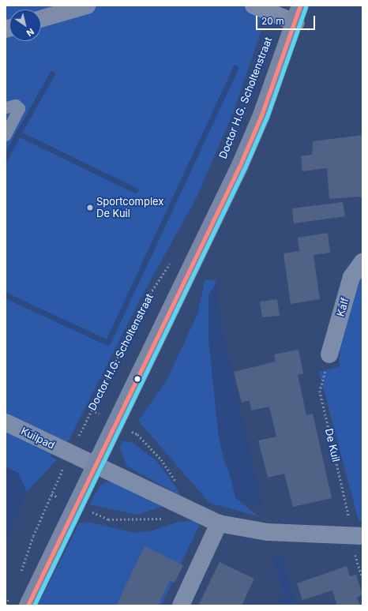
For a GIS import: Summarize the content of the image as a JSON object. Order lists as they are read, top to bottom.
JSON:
{
  "streets": {
    "main road": ["Doctor H.G. Scholtenstraat"],
    "street": ["Kalf", "Kuilpad"],
    "path": ["De Kuil"]
  },
  "crossings": [
    ["Doctor H.G. Scholtenstraat", "Kuilpad"],
    ["Kalf", "De Kuil"]
  ],
  "places": ["Sportcomplex De Kuil"],
  "scale_bar": "20 m",
  "north": "bottom right"
}
